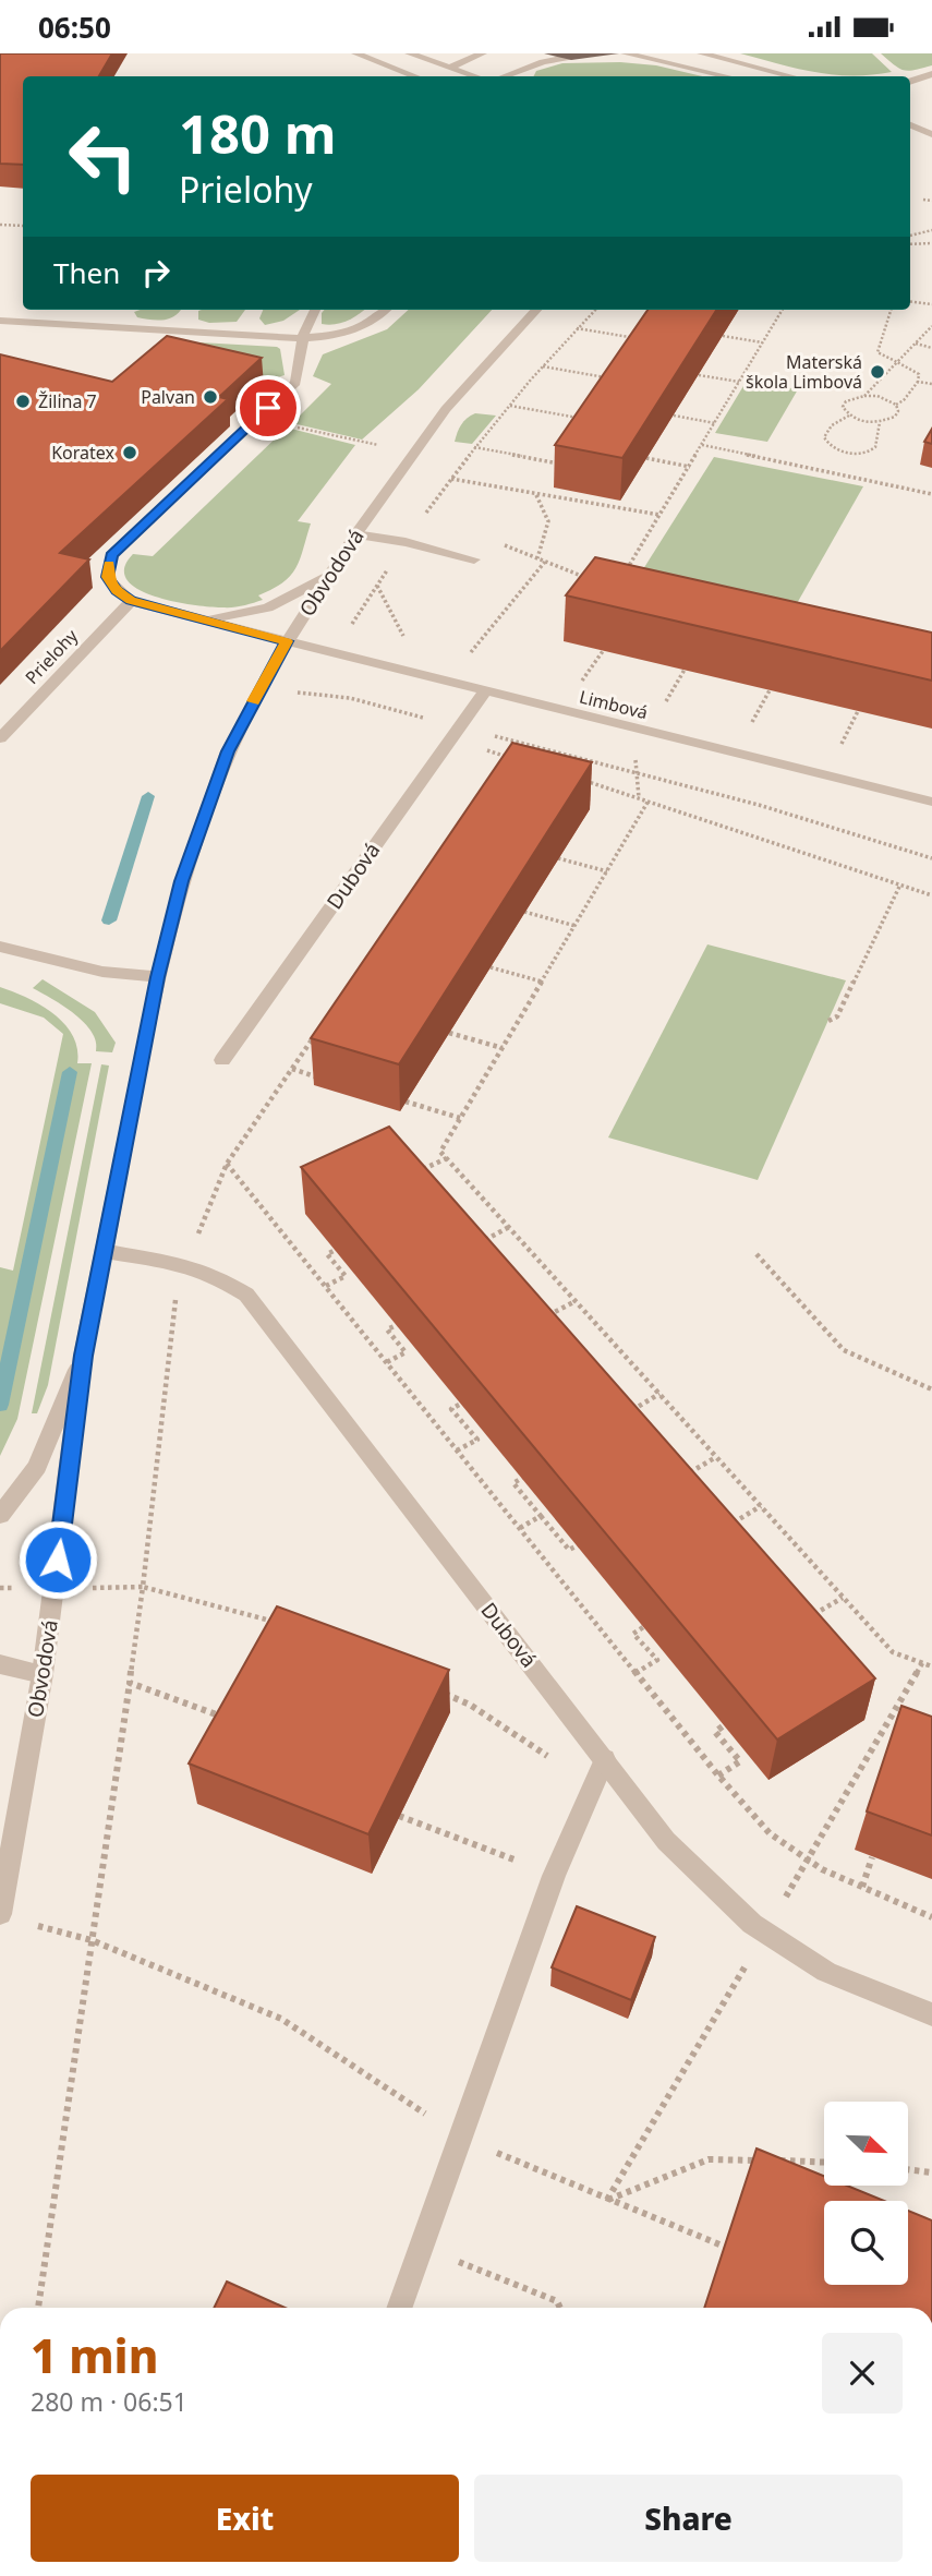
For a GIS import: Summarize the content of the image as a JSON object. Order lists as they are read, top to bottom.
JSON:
{
  "streets": {
    "street": [
      "Obvodová",
      "Prielohy",
      "Limbová",
      "Dubová"
    ]
  },
  "crossings": [
    ["Obvodová", "Limbová"],
    ["Obvodová", "Dubová"],
    ["Limbová", "Dubová"]
  ],
  "places": [
    "Materská škola Limbová",
    "Palvan",
    "Žilina 7",
    "Koratex"
  ],
  "north": "bottom right",
  "page": {
    "status": "06:50",
    "turn": ["180 m", "Prielohy"],
    "then": "Then",
    "heading": ["1 min", "280 m · 06:51"],
    "buttons": ["Exit", "Share"]
  }
}
